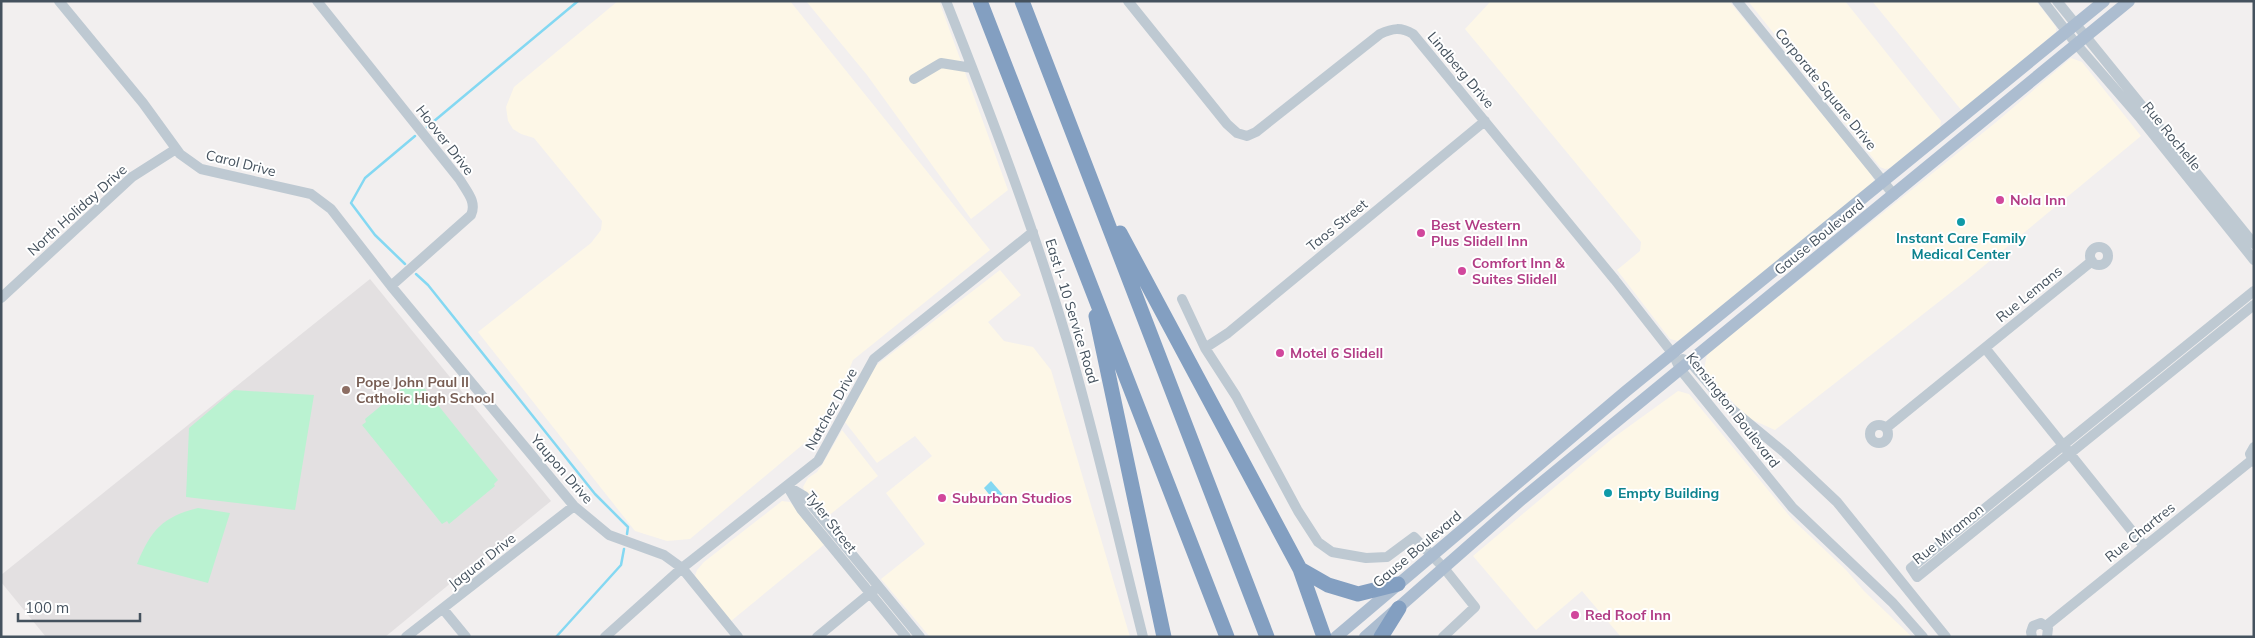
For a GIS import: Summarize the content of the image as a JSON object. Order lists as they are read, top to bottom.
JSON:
{
  "streets": {
    "main road": ["Gause Boulevard"],
    "street": [
      "Lindberg Drive",
      "Corporate Square Drive",
      "Rue Rochelle",
      "Hoover Drive",
      "Carol Drive",
      "North Holiday Drive",
      "Taos Street",
      "Rue Lemans",
      "East I- 10 Service Road",
      "Natchez Drive",
      "Kensington Boulevard",
      "Yaupon Drive",
      "Tyler Street",
      "Rue Chartres",
      "Rue Miramon",
      "Jaguar Drive"
    ]
  },
  "crossings": [
    ["Lindberg Drive", "Taos Street"],
    ["Lindberg Drive", "Gause Boulevard"],
    ["Lindberg Drive", "Kensington Boulevard"],
    ["Corporate Square Drive", "Gause Boulevard"],
    ["Rue Rochelle", "Gause Boulevard"],
    ["Hoover Drive", "Carol Drive"],
    ["Hoover Drive", "Yaupon Drive"],
    ["Carol Drive", "North Holiday Drive"],
    ["Carol Drive", "Yaupon Drive"],
    ["Gause Boulevard", "Kensington Boulevard"],
    ["East I- 10 Service Road", "Natchez Drive"],
    ["Natchez Drive", "Yaupon Drive"],
    ["Natchez Drive", "Tyler Street"],
    ["Yaupon Drive", "Jaguar Drive"]
  ],
  "places": [
    "Nola Inn",
    "Instant Care Family Medical Center",
    "Best Western Plus Slidell Inn",
    "Comfort Inn & Suites Slidell",
    "Motel 6 Slidell",
    "Pope John Paul II Catholic High School",
    "Empty Building",
    "Suburban Studios",
    "Red Roof Inn"
  ],
  "scale_bar": "100 m"
}
